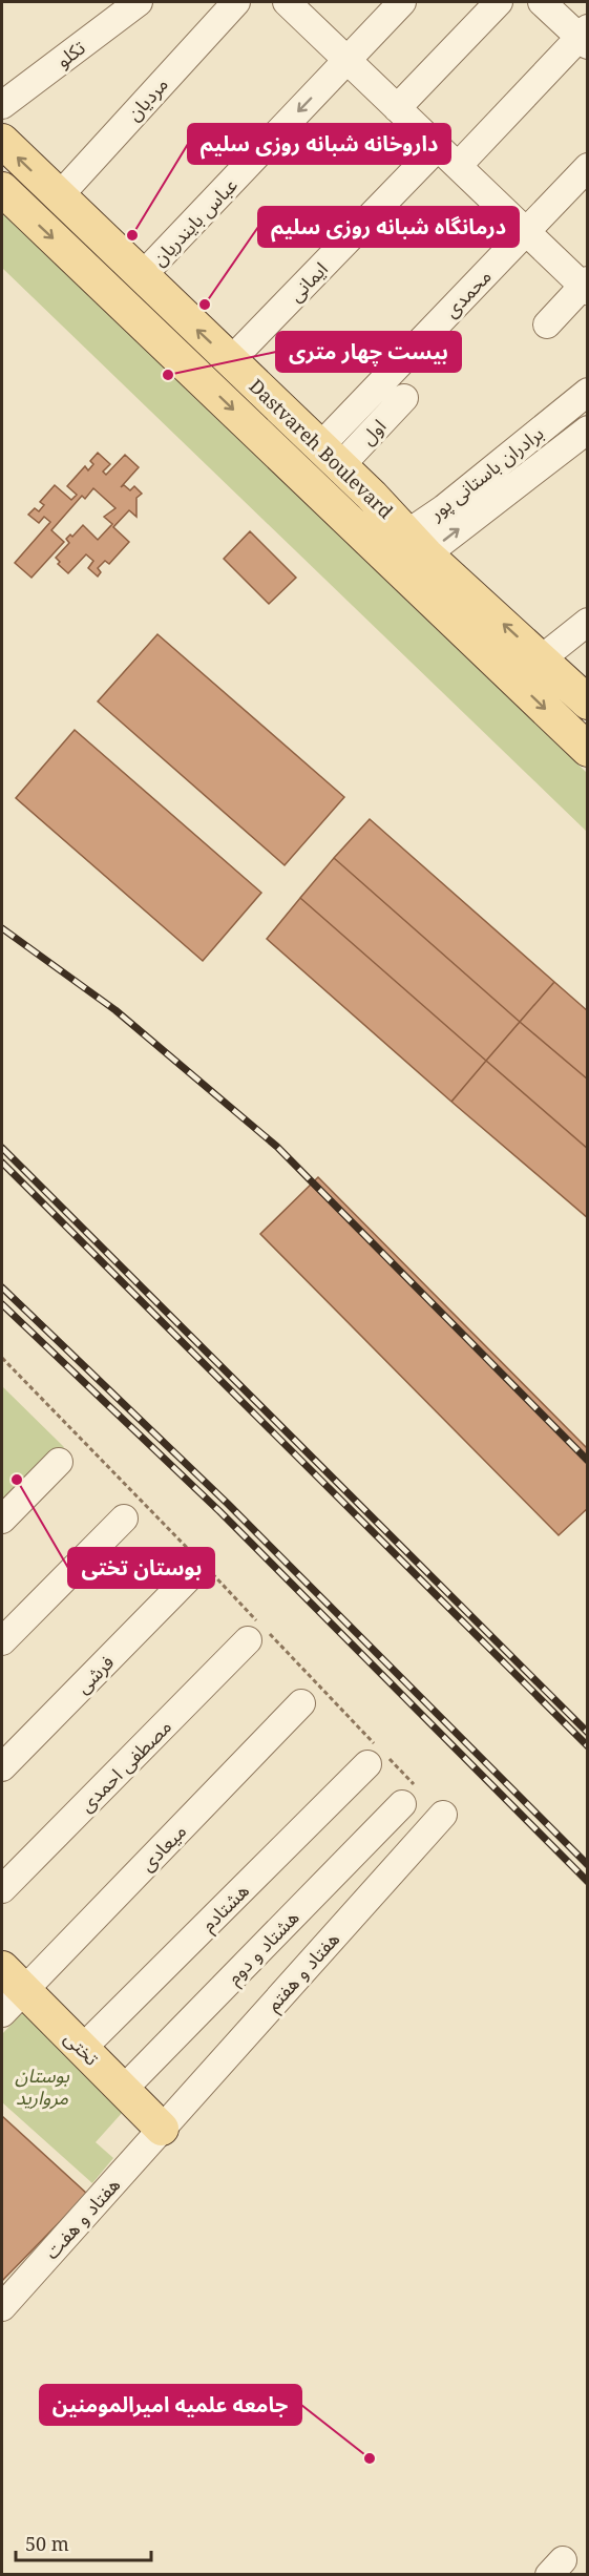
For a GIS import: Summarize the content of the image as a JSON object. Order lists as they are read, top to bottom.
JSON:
{
  "streets": {
    "main road": ["Dastvareh Boulevard", "تختی"],
    "street": [
      "تکلو",
      "مردیان",
      "عباس بایندریان",
      "ایمانی",
      "محمدی",
      "اول",
      "برادران باستانی پور",
      "فرشی",
      "مصطفی احمدی",
      "میعادی",
      "هشتادم",
      "هشتاد و دوم",
      "هفتاد و هفتم",
      "هفتاد و هفت"
    ]
  },
  "crossings": [
    ["مردیان", "Dastvareh Boulevard"],
    ["عباس بایندریان", "Dastvareh Boulevard"],
    ["ایمانی", "Dastvareh Boulevard"],
    ["محمدی", "اول"],
    ["محمدی", "Dastvareh Boulevard"],
    ["اول", "Dastvareh Boulevard"],
    ["Dastvareh Boulevard", "برادران باستانی پور"],
    ["میعادی", "تختی"],
    ["هشتادم", "تختی"],
    ["هشتاد و دوم", "تختی"],
    ["هفتاد و هفتم", "تختی"],
    ["هفتاد و هفتم", "هفتاد و هفت"],
    ["تختی", "هفتاد و هفت"]
  ],
  "one_way": ["عباس بایندریان"],
  "parks": ["بوستان مروارید"],
  "places": [
    "داروخانه شبانه روزی سلیم",
    "درمانگاه شبانه روزی سلیم",
    "بیست چهار متری",
    "بوستان تختی",
    "جامعه علمیه امیرالمومنین"
  ],
  "scale_bar": "50 m"
}
